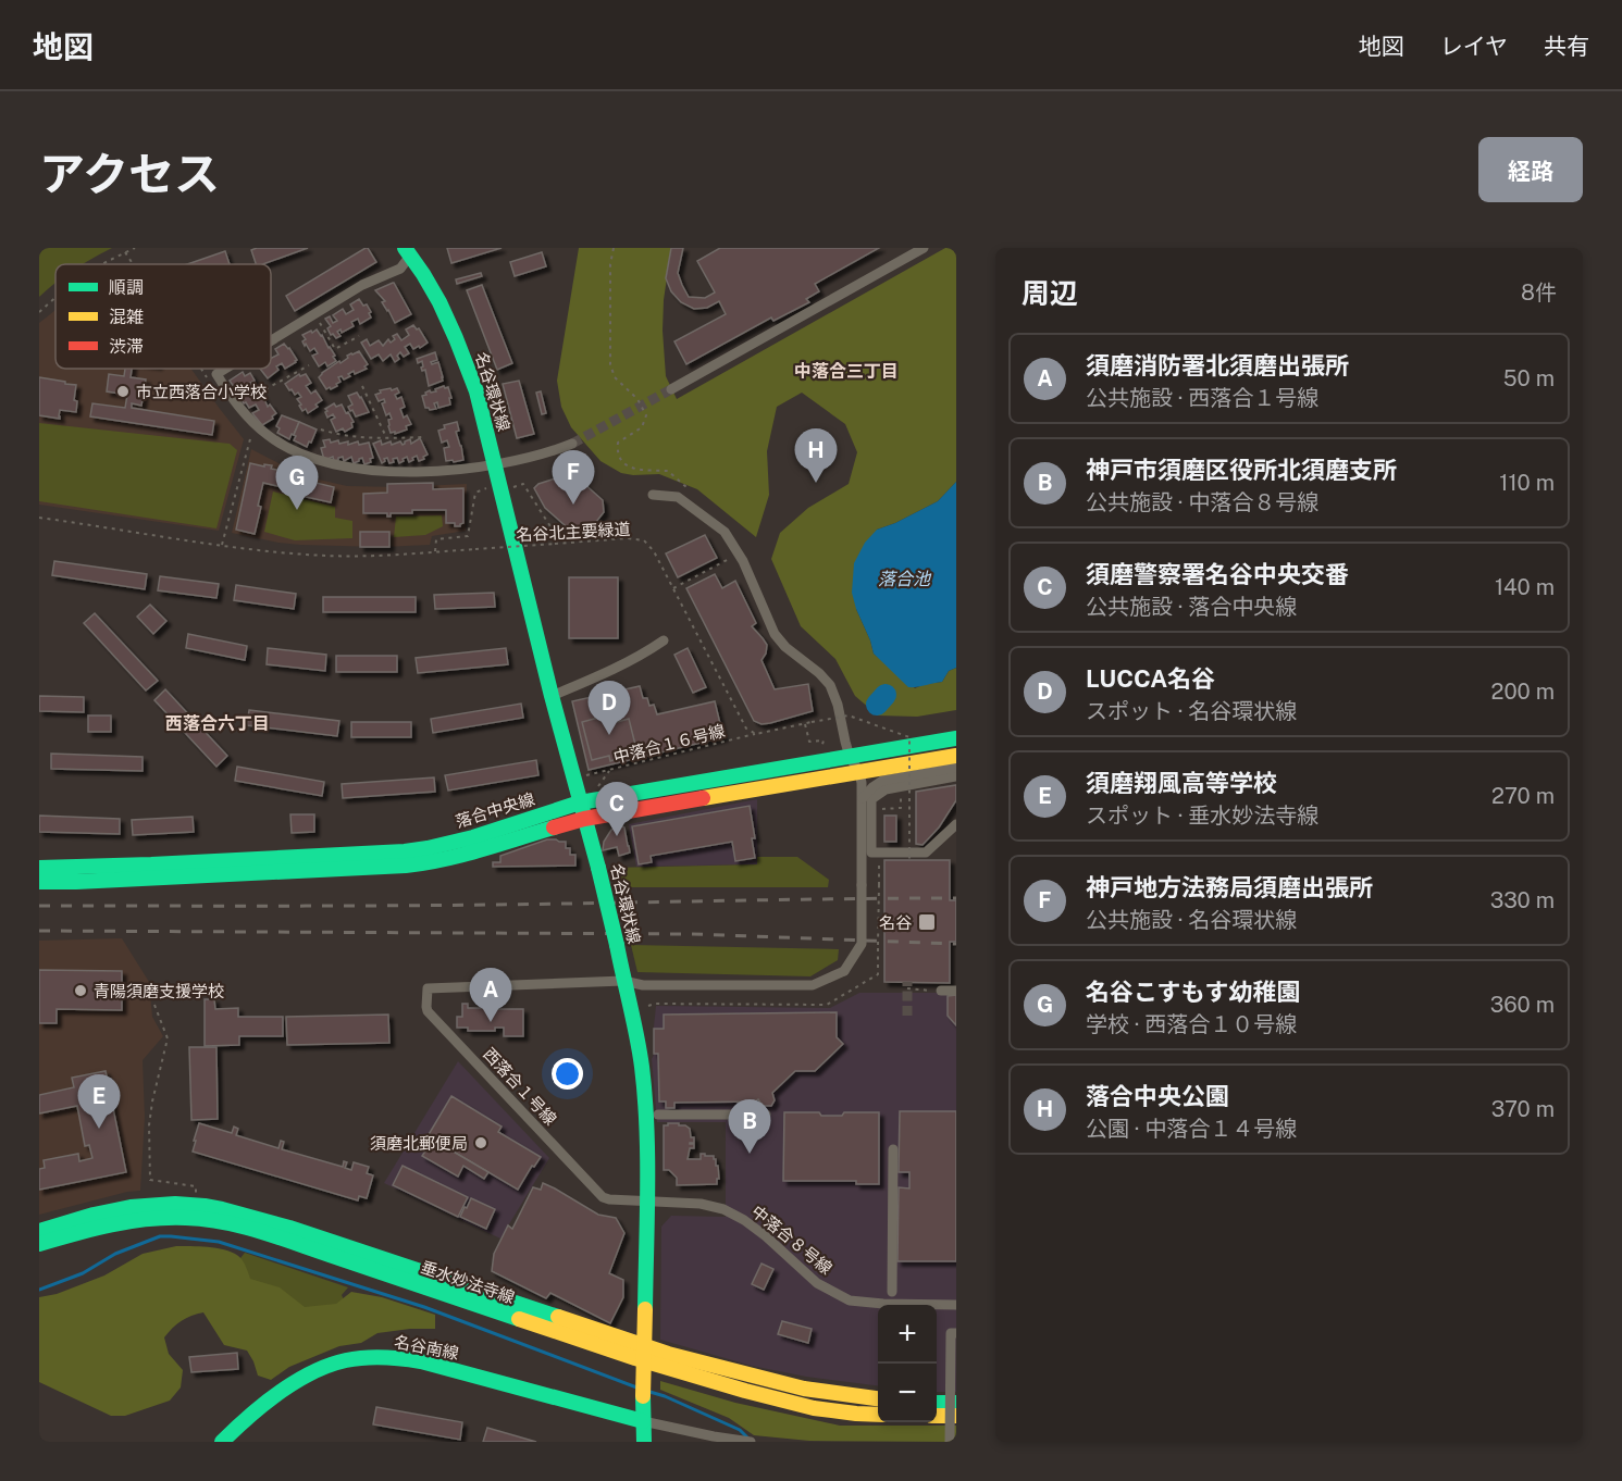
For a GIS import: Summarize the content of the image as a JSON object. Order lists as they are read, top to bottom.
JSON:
{
  "streets": {
    "street": [
      "名谷環状線",
      "落合中央線",
      "西落合１号線",
      "中落合８号線",
      "垂水妙法寺線",
      "名谷南線"
    ],
    "path": ["名谷北主要緑道", "中落合１６号線"]
  },
  "crossings": [
    ["名谷環状線", "落合中央線"],
    ["名谷環状線", "西落合１号線"],
    ["名谷環状線", "中落合８号線"],
    ["名谷環状線", "名谷南線"],
    ["名谷北主要緑道", "中落合１６号線"],
    ["西落合１号線", "中落合８号線"]
  ],
  "districts": ["中落合三丁目", "西落合六丁目"],
  "water": ["落合池"],
  "places": {
    "other": ["市立西落合小学校", "青陽須磨支援学校", "須磨北郵便局"],
    "transit": ["名谷"]
  },
  "legend": ["順調", "混雑", "渋滞"],
  "page": {
    "header": "地図",
    "nav": ["地図", "レイヤ", "共有"],
    "title": "アクセス",
    "buttons": "経路",
    "heading": ["周辺", "8件"],
    "list": [
      {
        "mark": "A",
        "name": "須磨消防署北須磨出張所",
        "note": "公共施設 · 西落合１号線",
        "value": "50 m"
      },
      {
        "mark": "B",
        "name": "神戸市須磨区役所北須磨支所",
        "note": "公共施設 · 中落合８号線",
        "value": "110 m"
      },
      {
        "mark": "C",
        "name": "須磨警察署名谷中央交番",
        "note": "公共施設 · 落合中央線",
        "value": "140 m"
      },
      {
        "mark": "D",
        "name": "LUCCA名谷",
        "note": "スポット · 名谷環状線",
        "value": "200 m"
      },
      {
        "mark": "E",
        "name": "須磨翔風高等学校",
        "note": "スポット · 垂水妙法寺線",
        "value": "270 m"
      },
      {
        "mark": "F",
        "name": "神戸地方法務局須磨出張所",
        "note": "公共施設 · 名谷環状線",
        "value": "330 m"
      },
      {
        "mark": "G",
        "name": "名谷こすもす幼稚園",
        "note": "学校 · 西落合１０号線",
        "value": "360 m"
      },
      {
        "mark": "H",
        "name": "落合中央公園",
        "note": "公園 · 中落合１４号線",
        "value": "370 m"
      }
    ],
    "pins": [
      "H",
      "F",
      "G",
      "D",
      "C",
      "A",
      "E",
      "B"
    ],
    "map_buttons": ["+", "−"]
  }
}
